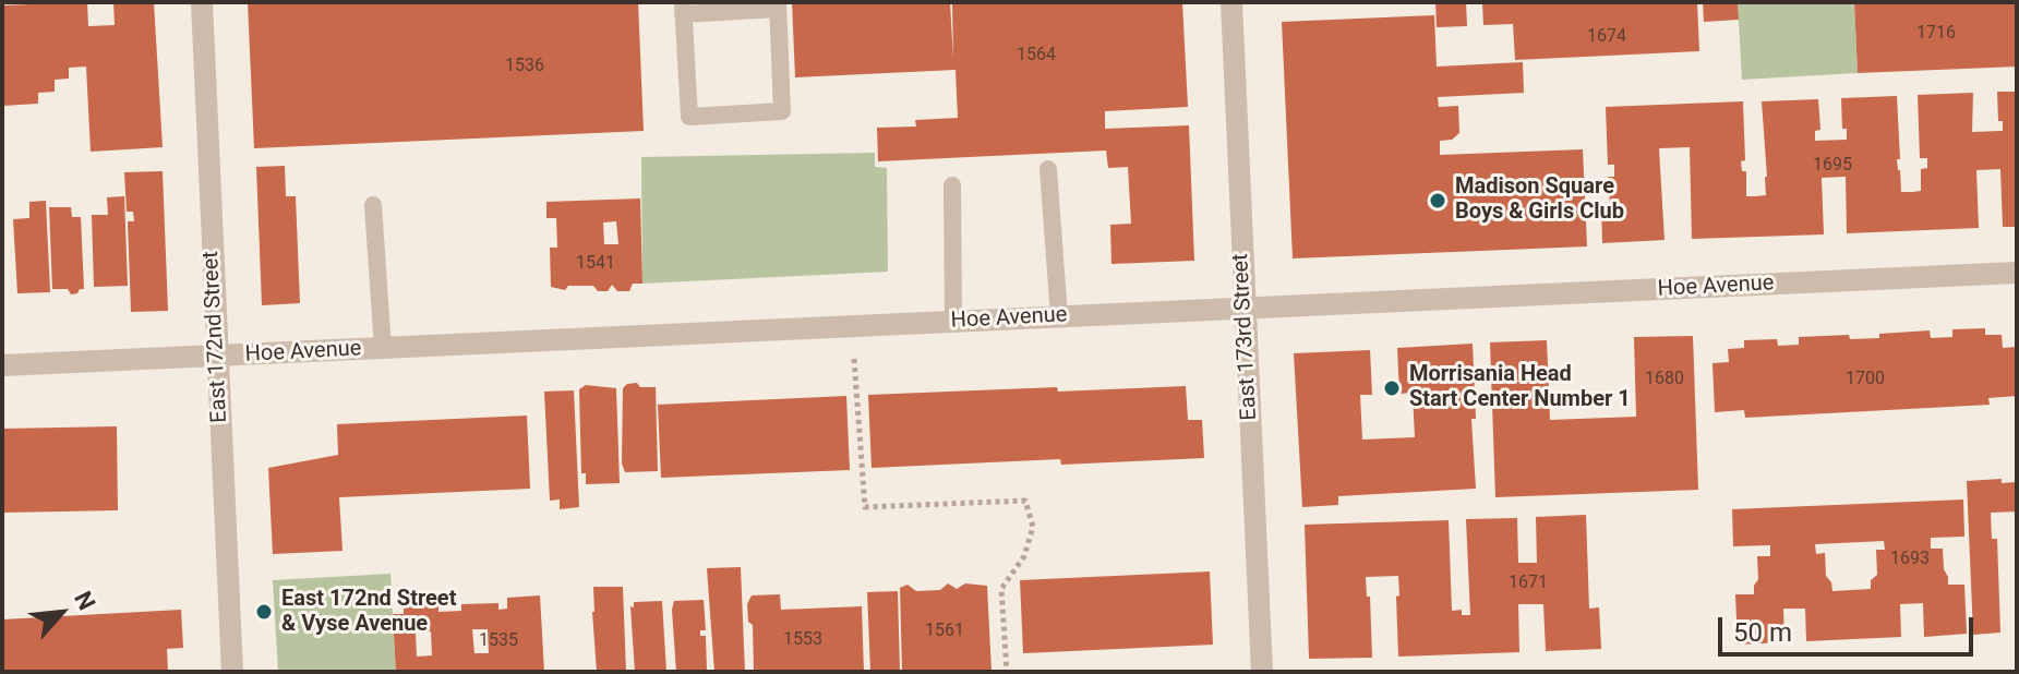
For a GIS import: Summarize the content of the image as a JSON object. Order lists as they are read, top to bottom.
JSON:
{
  "streets": {
    "street": ["Hoe Avenue", "East 172nd Street", "East 173rd Street"]
  },
  "crossings": [
    ["Hoe Avenue", "East 172nd Street"],
    ["Hoe Avenue", "East 173rd Street"]
  ],
  "places": ["Madison Square Boys & Girls Club", "Morrisania Head Start Center Number 1", "East 172nd Street & Vyse Avenue"],
  "house_numbers": [
    "1716",
    "1674",
    "1564",
    "1536",
    "1695",
    "1541",
    "1680",
    "1700",
    "1693",
    "1671",
    "1561",
    "1553",
    "1535"
  ],
  "scale_bar": "50 m",
  "north": "top right"
}
